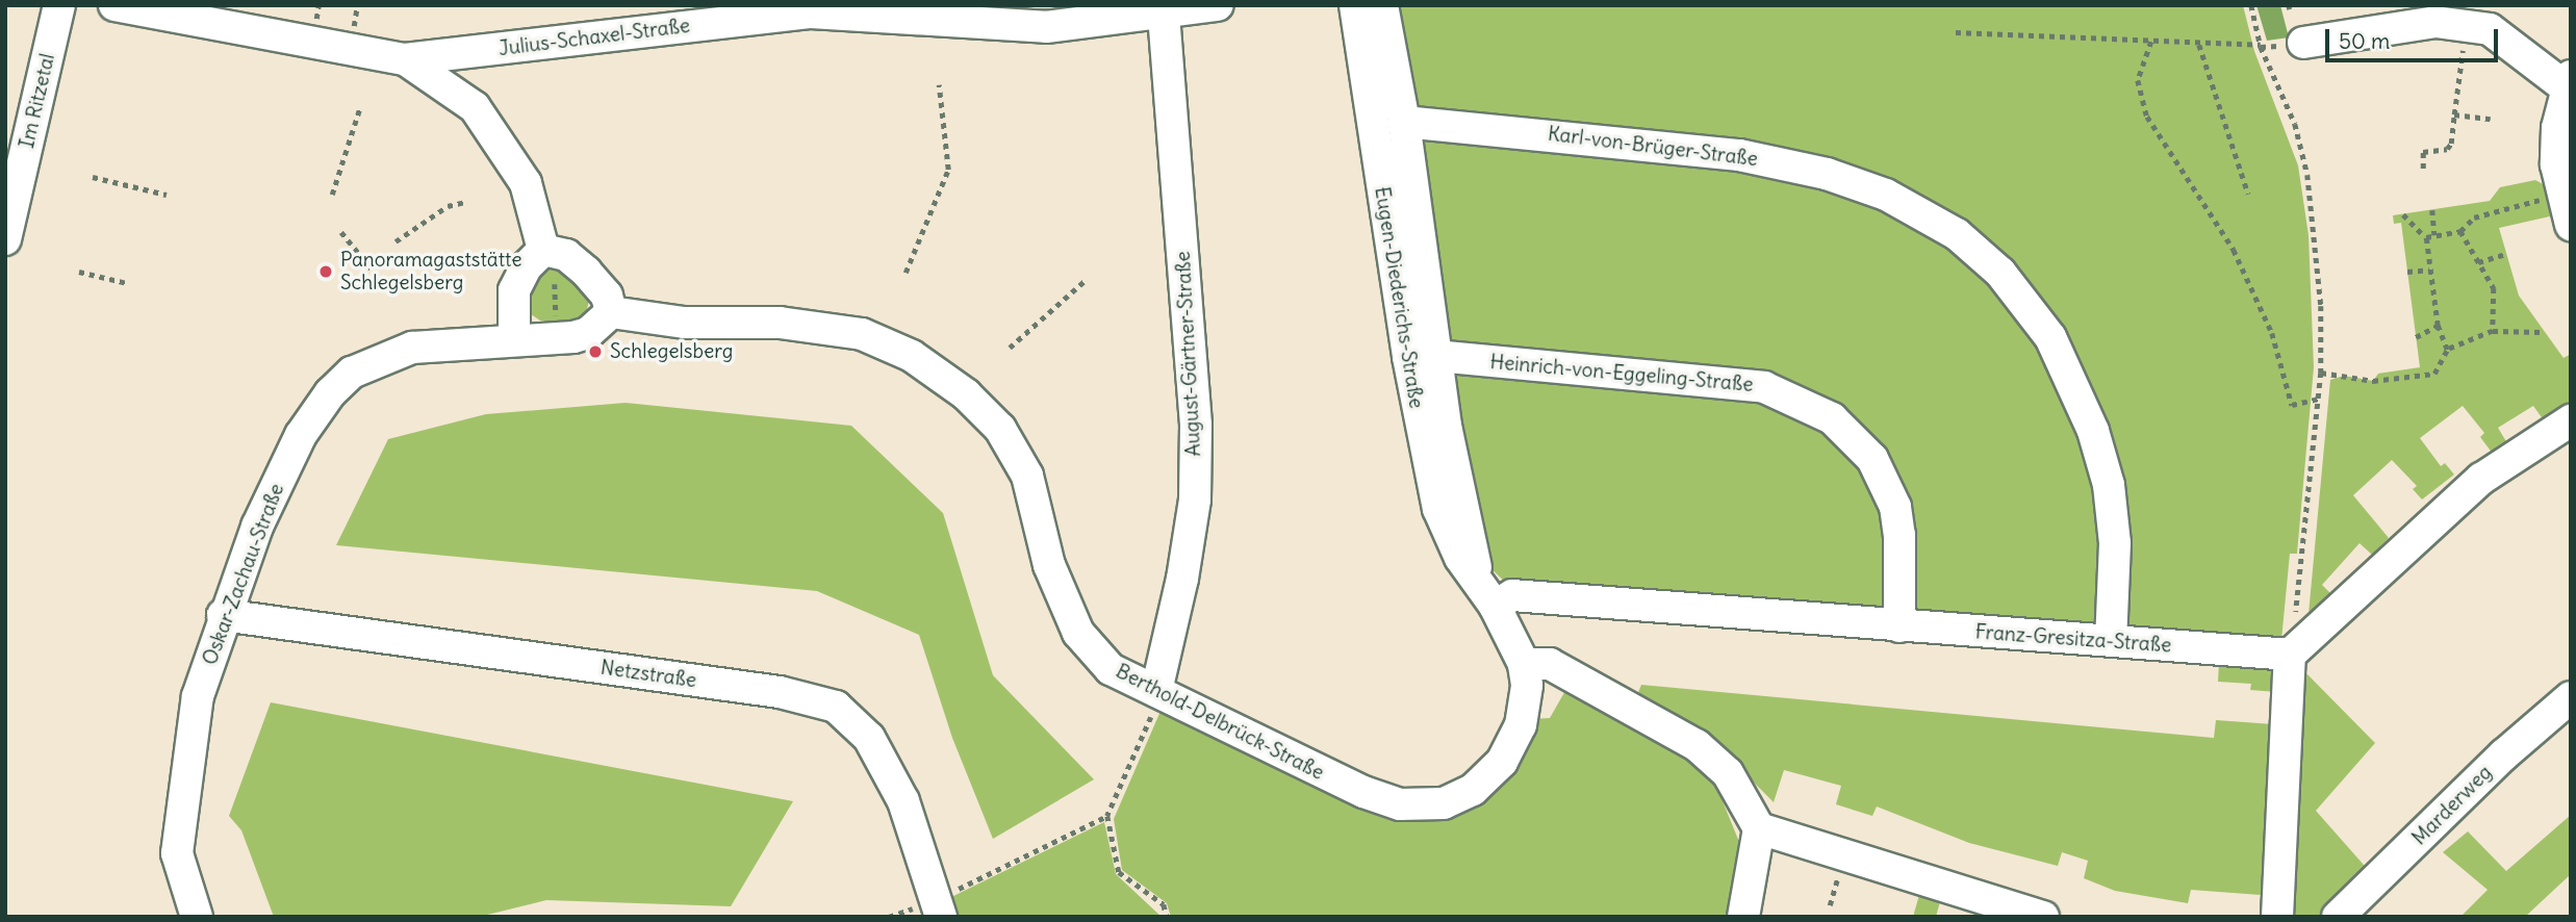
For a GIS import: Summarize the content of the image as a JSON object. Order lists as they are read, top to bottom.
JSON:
{
  "streets": {
    "street": [
      "Julius-Schaxel-Straße",
      "Im Ritzetal",
      "Karl-von-Brüger-Straße",
      "Eugen-Diederichs-Straße",
      "August-Gärtner-Straße",
      "Heinrich-von-Eggeling-Straße",
      "Oskar-Zachau-Straße",
      "Franz-Gresitza-Straße",
      "Netzstraße",
      "Berthold-Delbrück-Straße",
      "Marderweg"
    ]
  },
  "crossings": [
    ["Julius-Schaxel-Straße", "August-Gärtner-Straße"],
    ["Karl-von-Brüger-Straße", "Eugen-Diederichs-Straße"],
    ["Karl-von-Brüger-Straße", "Franz-Gresitza-Straße"],
    ["Eugen-Diederichs-Straße", "Heinrich-von-Eggeling-Straße"],
    ["Eugen-Diederichs-Straße", "Franz-Gresitza-Straße"],
    ["Eugen-Diederichs-Straße", "Berthold-Delbrück-Straße"],
    ["August-Gärtner-Straße", "Berthold-Delbrück-Straße"],
    ["Heinrich-von-Eggeling-Straße", "Franz-Gresitza-Straße"],
    ["Oskar-Zachau-Straße", "Netzstraße"],
    ["Oskar-Zachau-Straße", "Berthold-Delbrück-Straße"]
  ],
  "places": ["Panoramagaststätte Schlegelsberg", "Schlegelsberg"],
  "scale_bar": "50 m"
}
